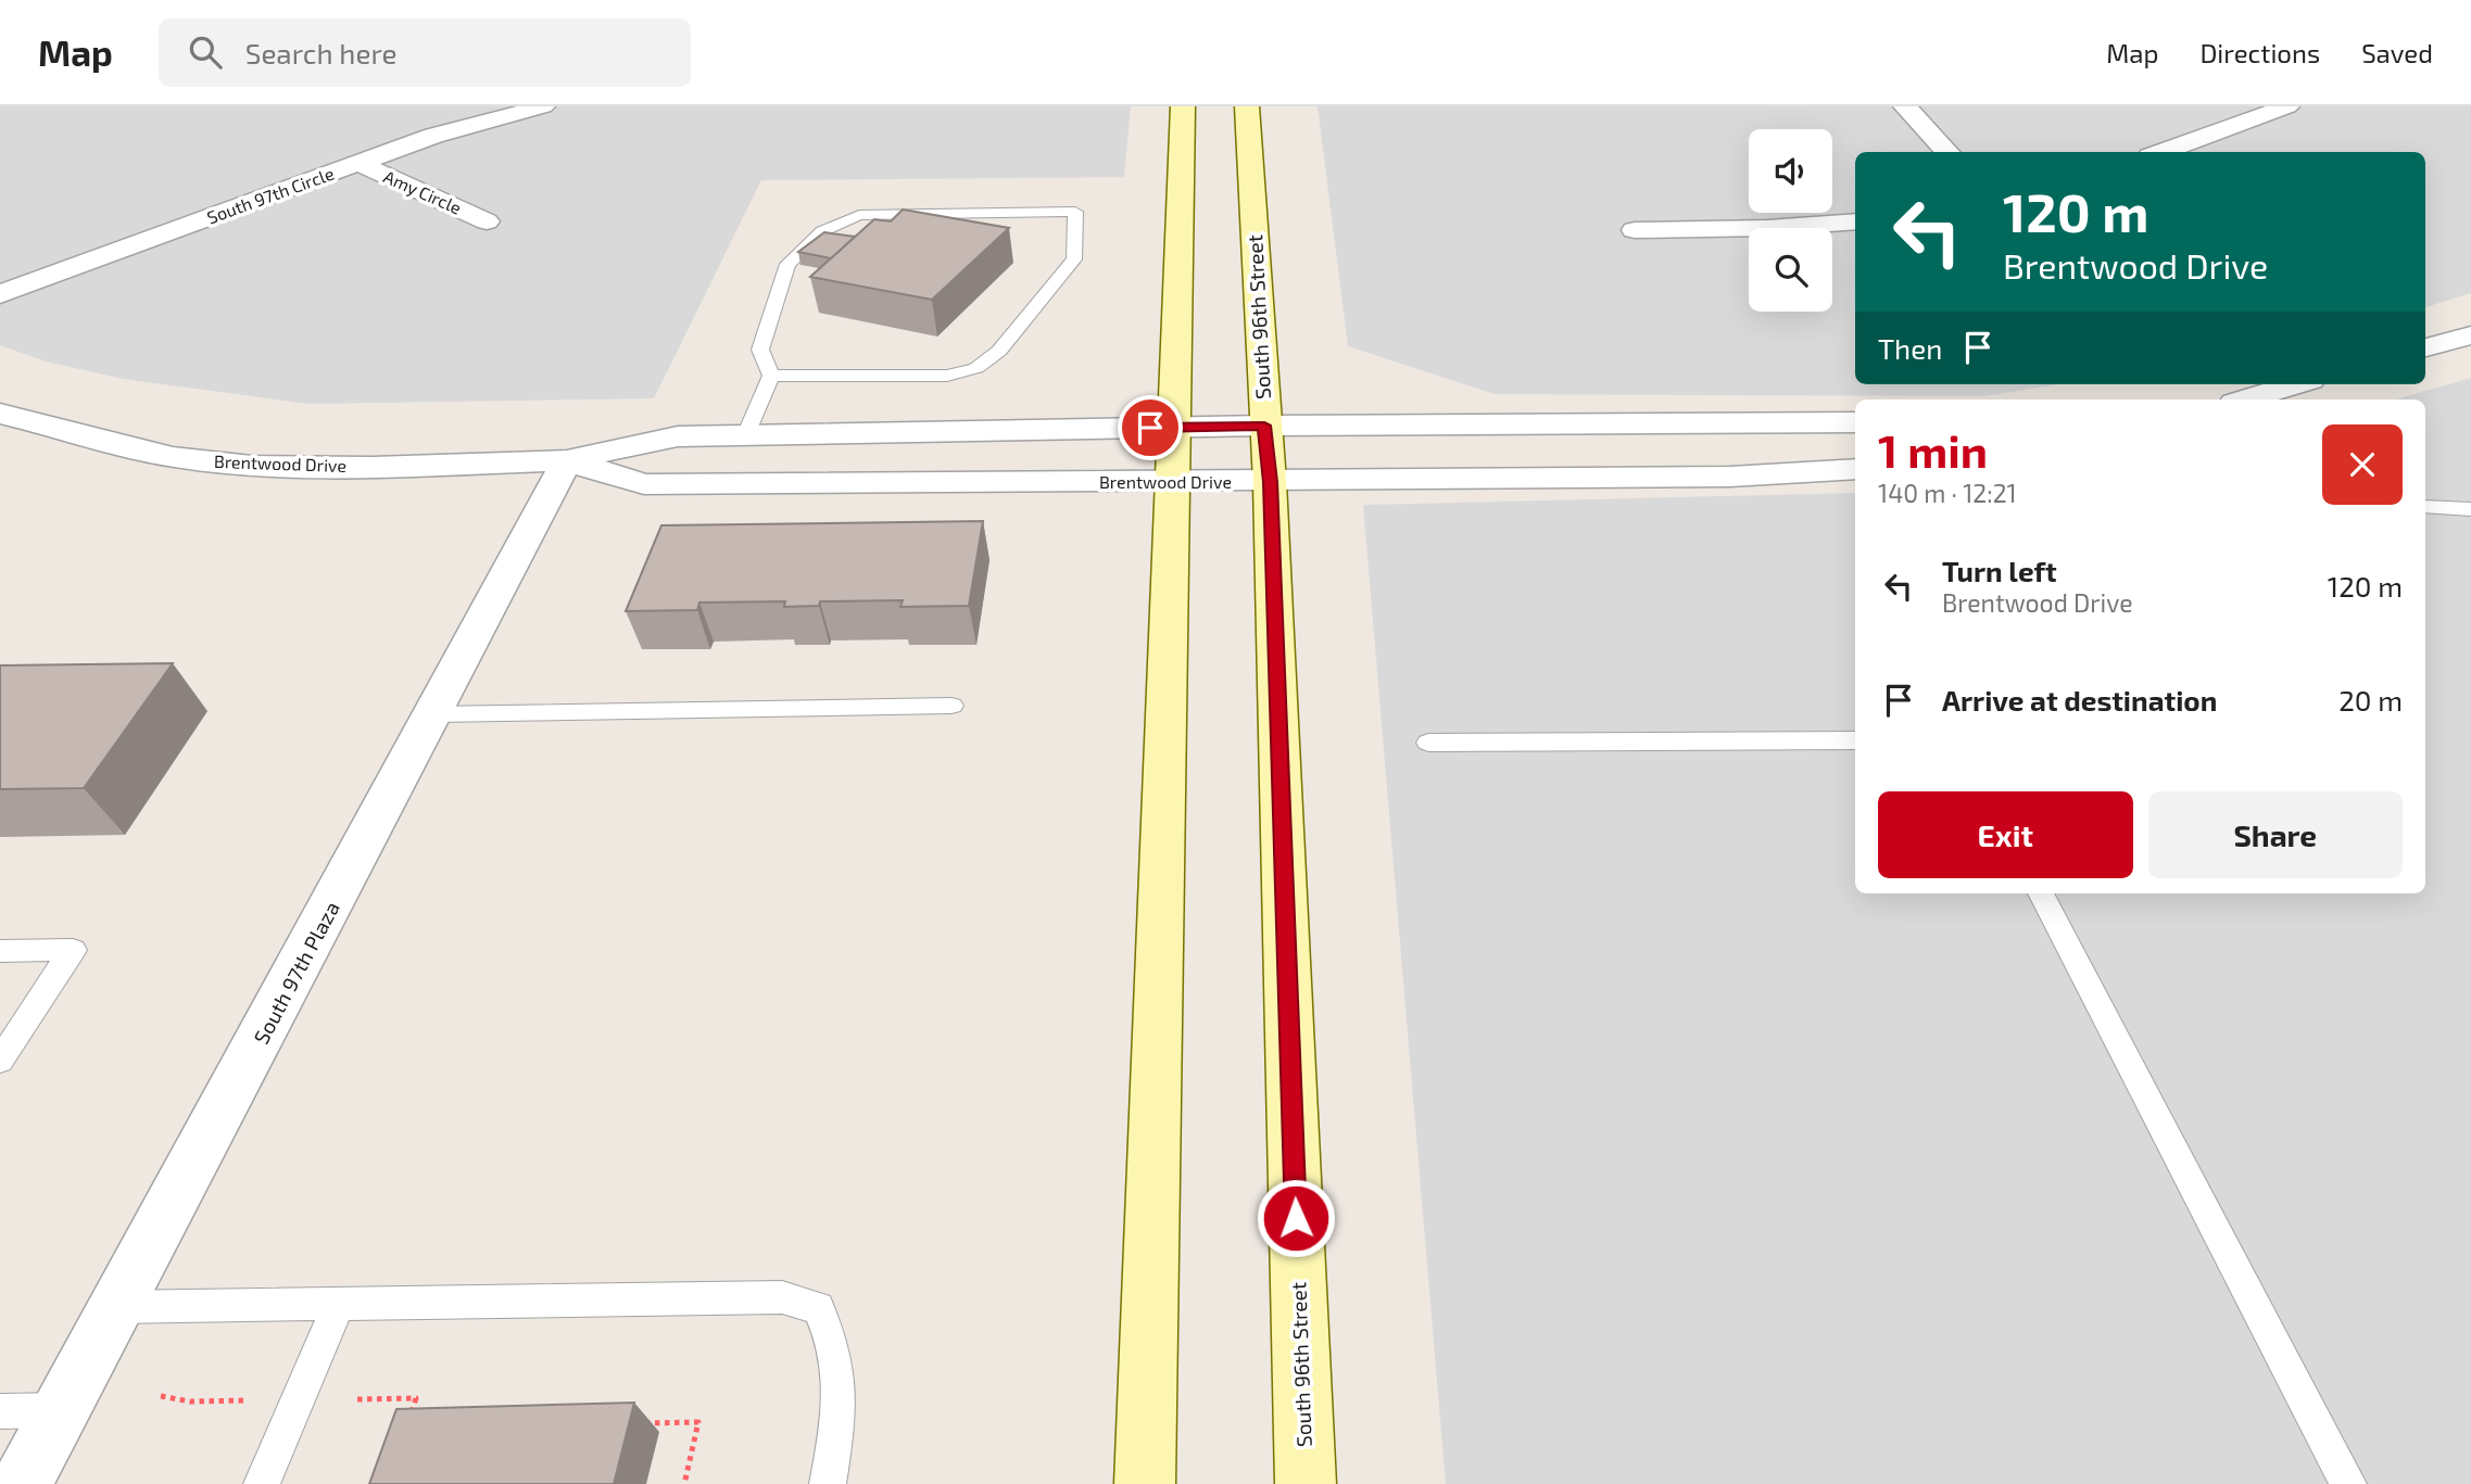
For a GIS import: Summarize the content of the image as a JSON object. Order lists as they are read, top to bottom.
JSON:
{
  "streets": {
    "main road": ["South 96th Street"],
    "street": [
      "Amy Circle",
      "South 97th Circle",
      "Brentwood Drive",
      "South 97th Plaza"
    ]
  },
  "crossings": [
    ["Amy Circle", "South 97th Circle"],
    ["South 96th Street", "Brentwood Drive"],
    ["Brentwood Drive", "South 97th Plaza"]
  ],
  "page": {
    "header": "Map",
    "search": "Search here",
    "nav": ["Map", "Directions", "Saved"],
    "turn": ["120 m", "Brentwood Drive"],
    "then": "Then",
    "heading": ["1 min", "140 m · 12:21"],
    "list": [
      {
        "name": "Turn left",
        "note": "Brentwood Drive",
        "value": "120 m"
      },
      {
        "name": "Arrive at destination",
        "value": "20 m"
      }
    ],
    "buttons": ["Exit", "Share"]
  }
}
